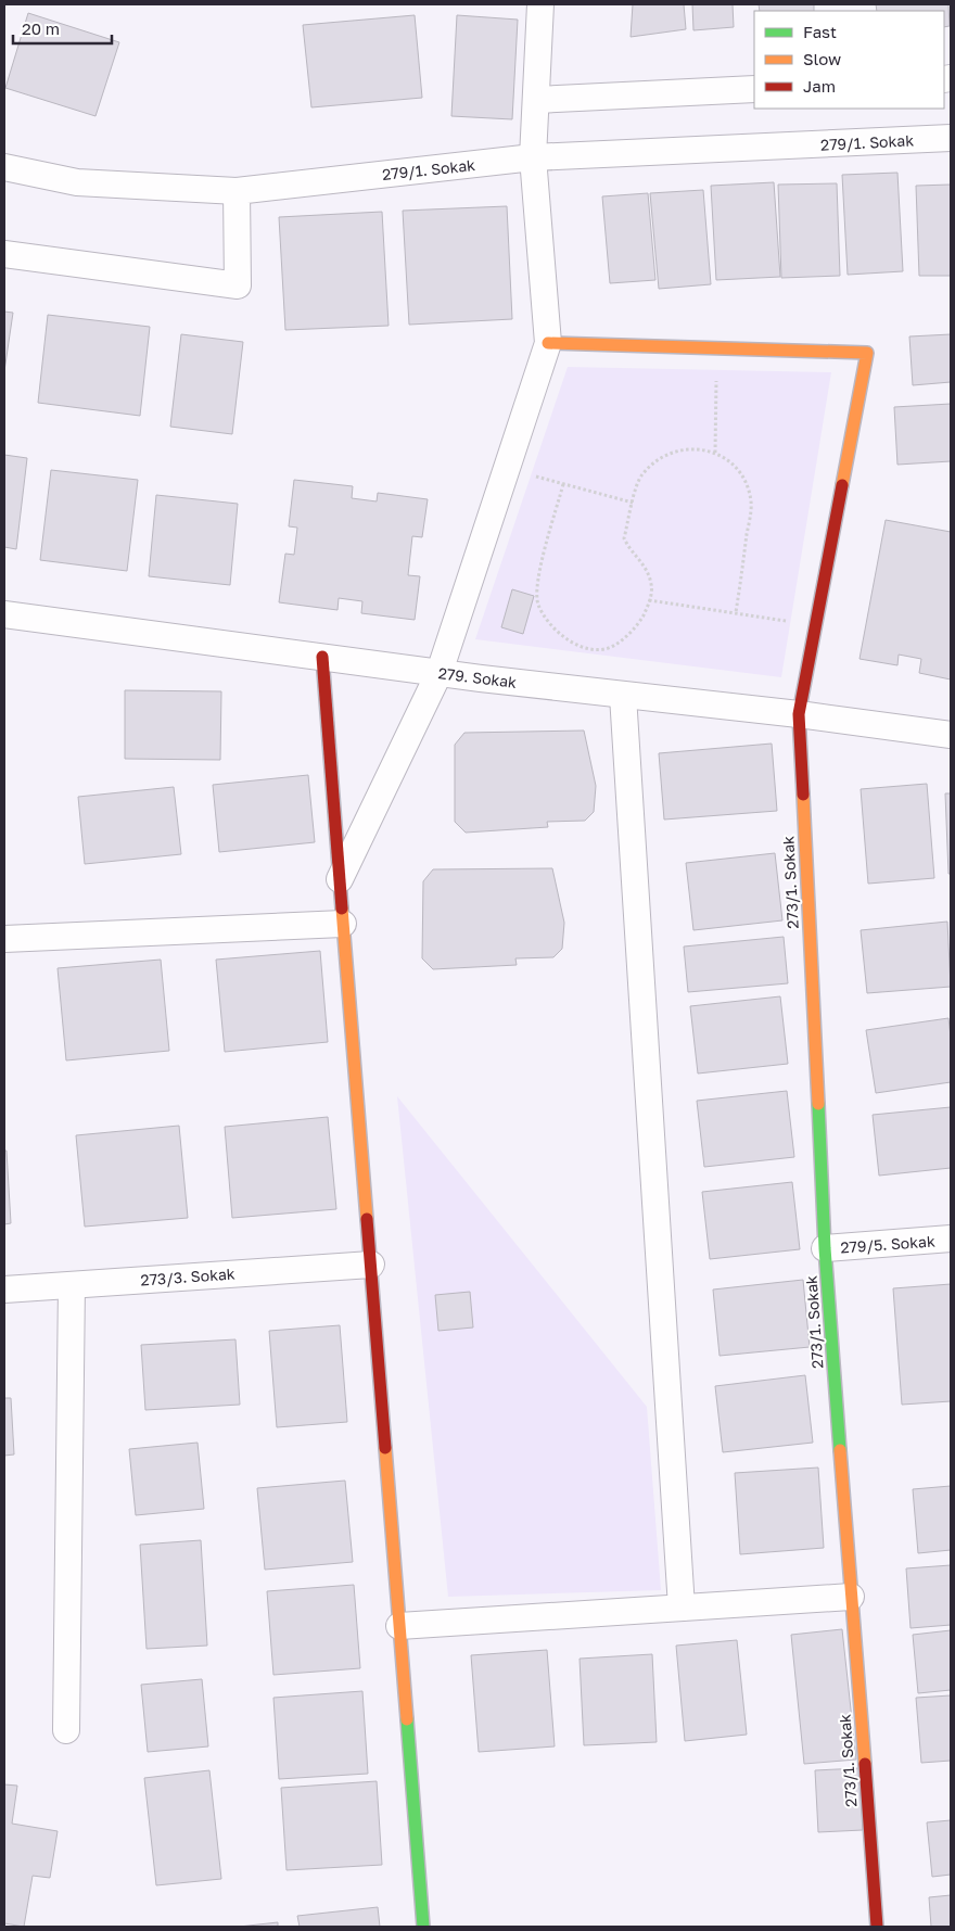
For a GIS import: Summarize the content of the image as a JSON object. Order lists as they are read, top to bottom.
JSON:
{
  "streets": {
    "street": [
      "279/1. Sokak",
      "279. Sokak",
      "273/1. Sokak",
      "279/5. Sokak",
      "273/3. Sokak"
    ]
  },
  "crossings": [
    ["279. Sokak", "273/1. Sokak"],
    ["273/1. Sokak", "279/5. Sokak"]
  ],
  "legend": ["Fast", "Slow", "Jam"],
  "scale_bar": "20 m"
}
